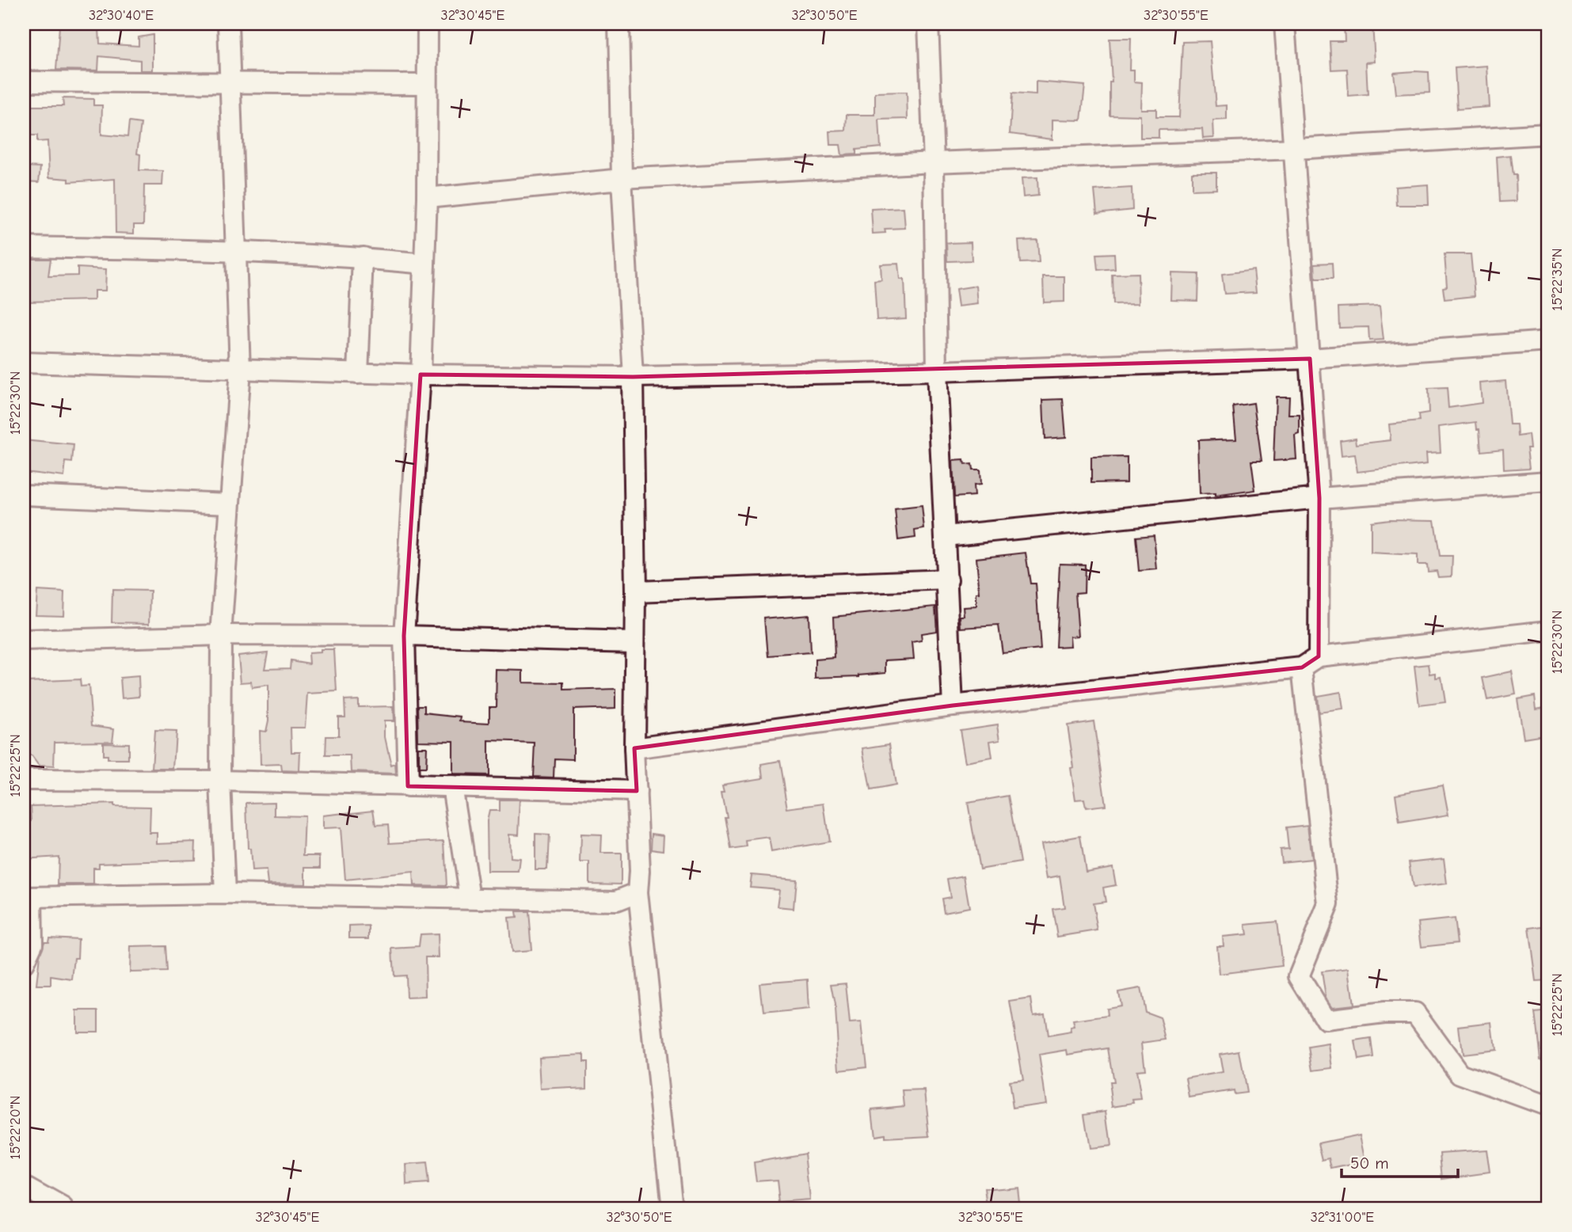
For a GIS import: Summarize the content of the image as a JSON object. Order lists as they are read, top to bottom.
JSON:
{
  "scale_bar": "50 m",
  "coordinates": [
    "32°30'40\"E",
    "32°30'45\"E",
    "32°30'50\"E",
    "32°30'55\"E",
    "15°22'35\"N",
    "15°22'30\"N",
    "15°22'25\"N",
    "15°22'20\"N",
    "32°31'00\"E"
  ]
}
